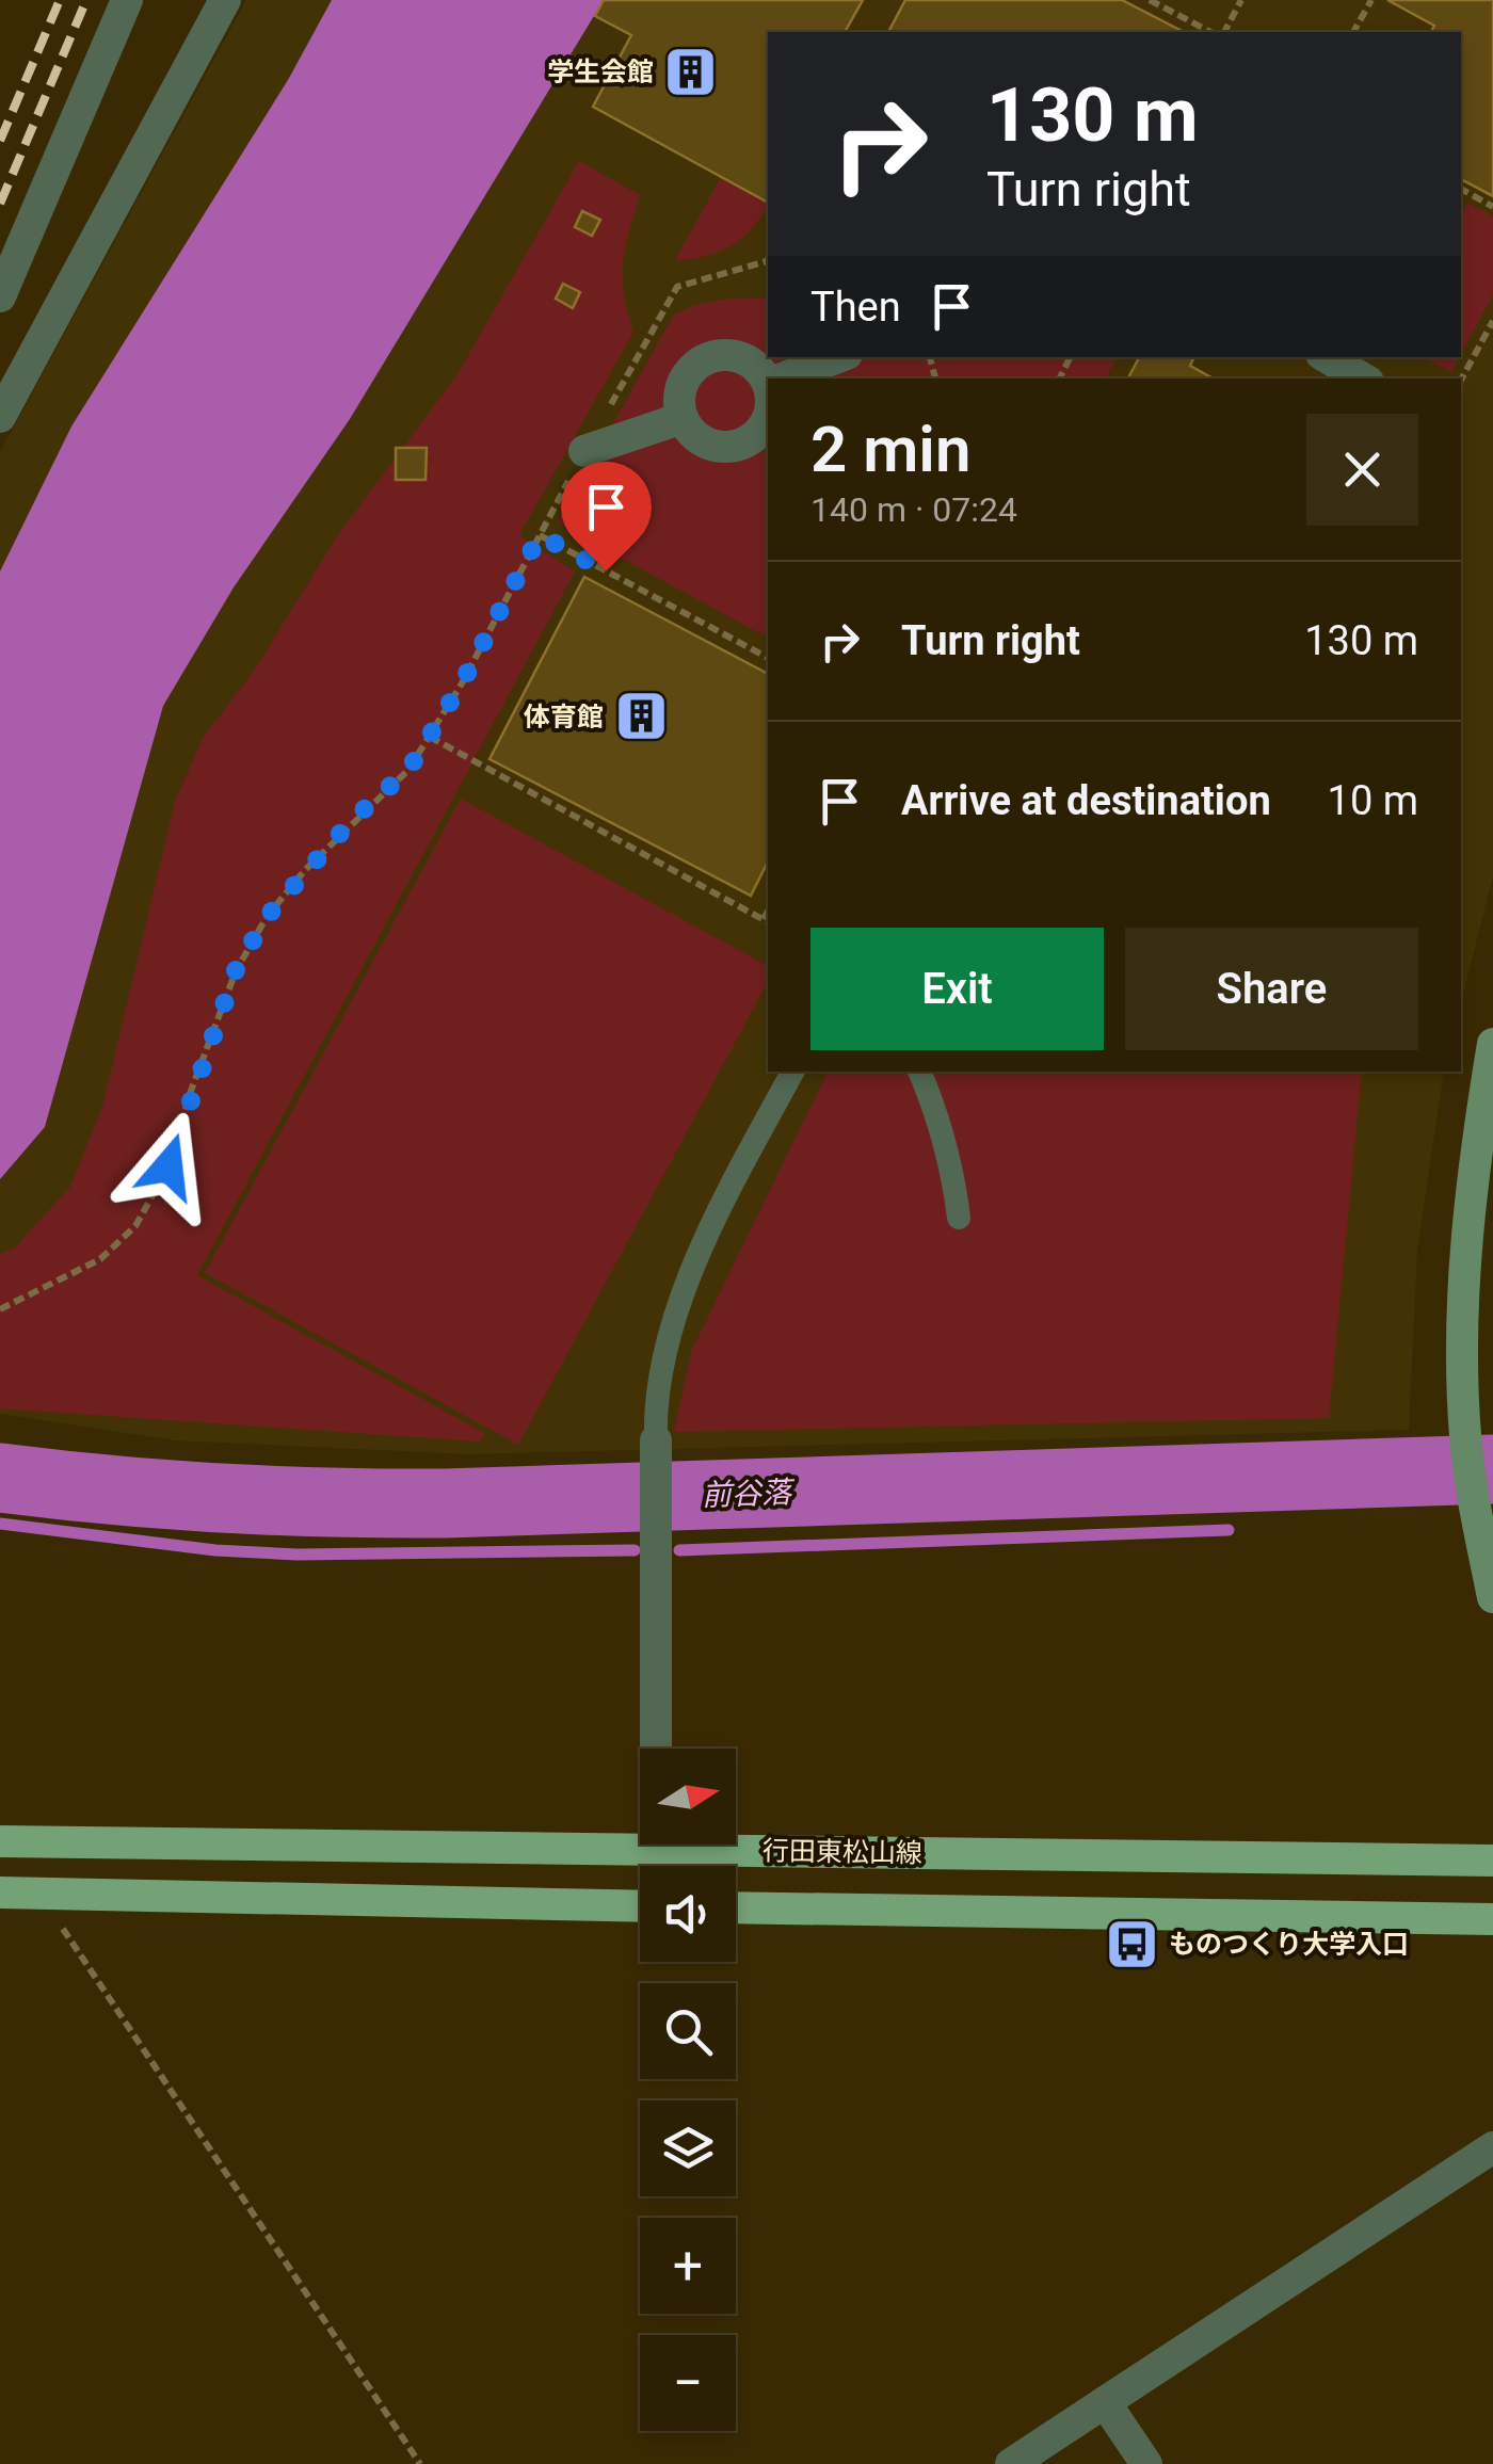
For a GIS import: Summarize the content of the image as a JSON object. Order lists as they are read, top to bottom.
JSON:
{
  "streets": {
    "main road": ["行田東松山線"]
  },
  "water": ["前谷落"],
  "places": {
    "building": ["学生会館", "体育館"],
    "bus stop": ["ものつくり大学入口"]
  },
  "north": "right",
  "page": {
    "turn": ["130 m", "Turn right"],
    "then": "Then",
    "heading": ["2 min", "140 m · 07:24"],
    "list": [
      {
        "name": "Turn right",
        "value": "130 m"
      },
      {
        "name": "Arrive at destination",
        "value": "10 m"
      }
    ],
    "buttons": ["Exit", "Share"],
    "map_buttons": ["+", "−"]
  }
}
